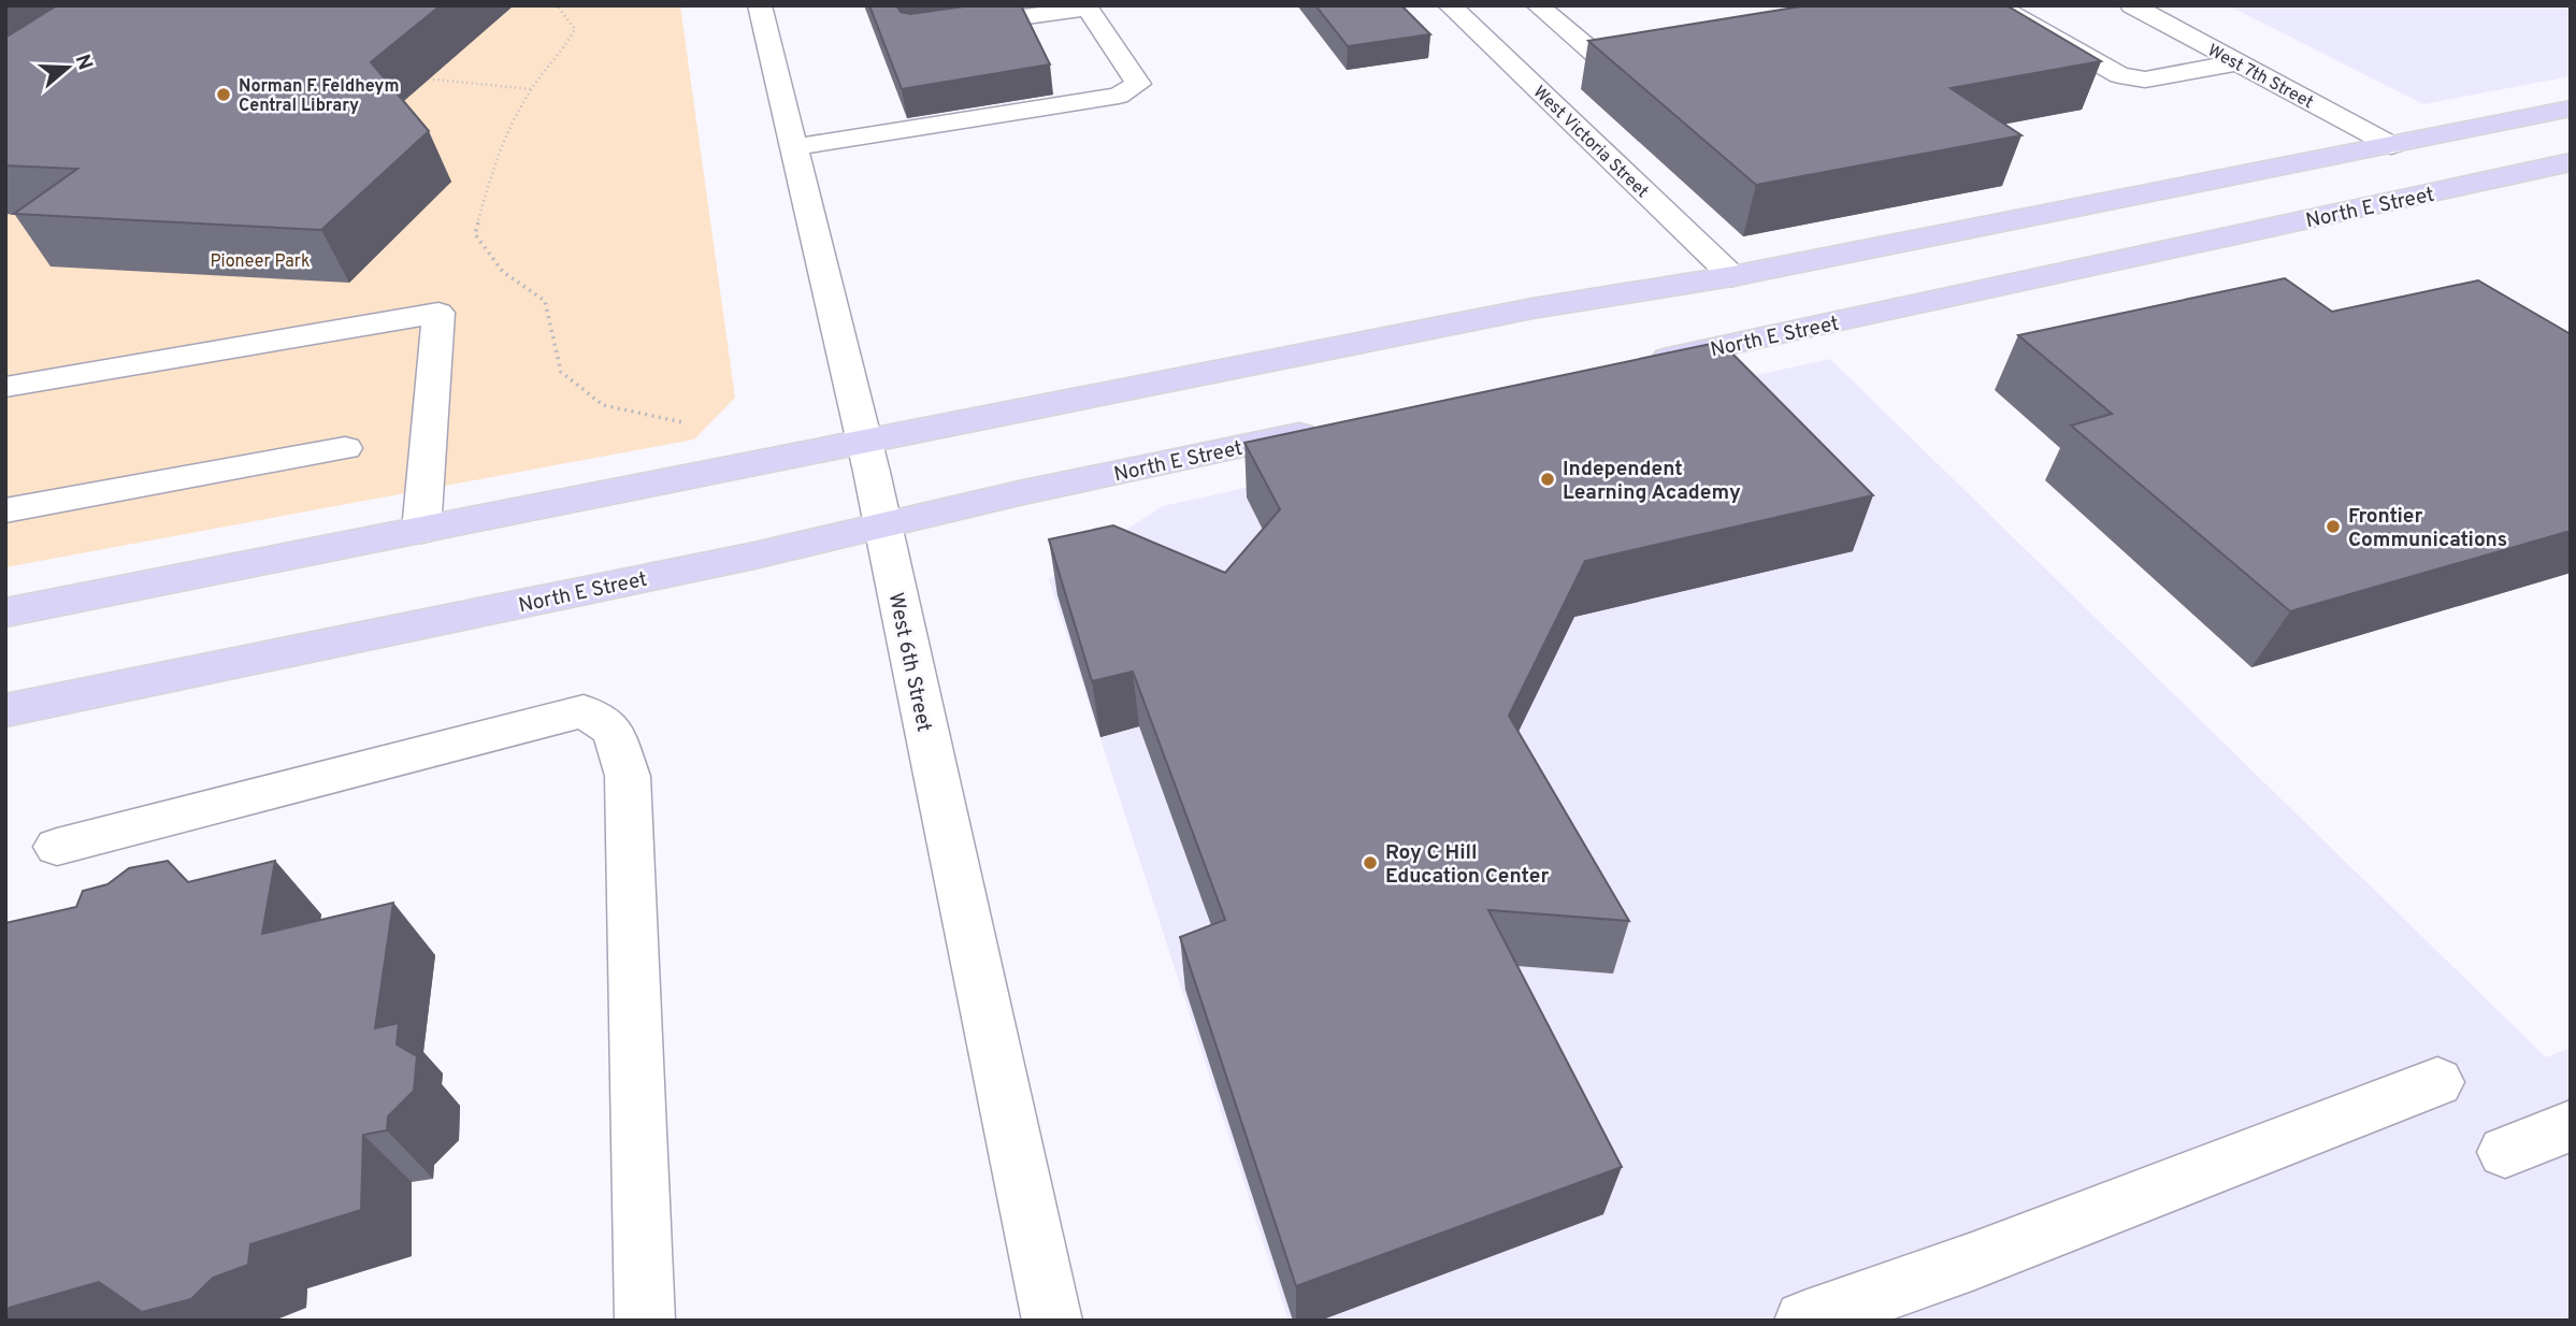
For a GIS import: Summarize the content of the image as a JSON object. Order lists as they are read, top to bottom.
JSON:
{
  "streets": {
    "main road": ["North E Street"],
    "street": ["West 7th Street", "West Victoria Street", "West 6th Street"]
  },
  "crossings": [
    ["North E Street", "West 6th Street"]
  ],
  "parks": ["Pioneer Park"],
  "places": [
    "Norman F. Feldheym Central Library",
    "Independent Learning Academy",
    "Frontier Communications",
    "Roy C Hill Education Center"
  ],
  "north": "right"
}
